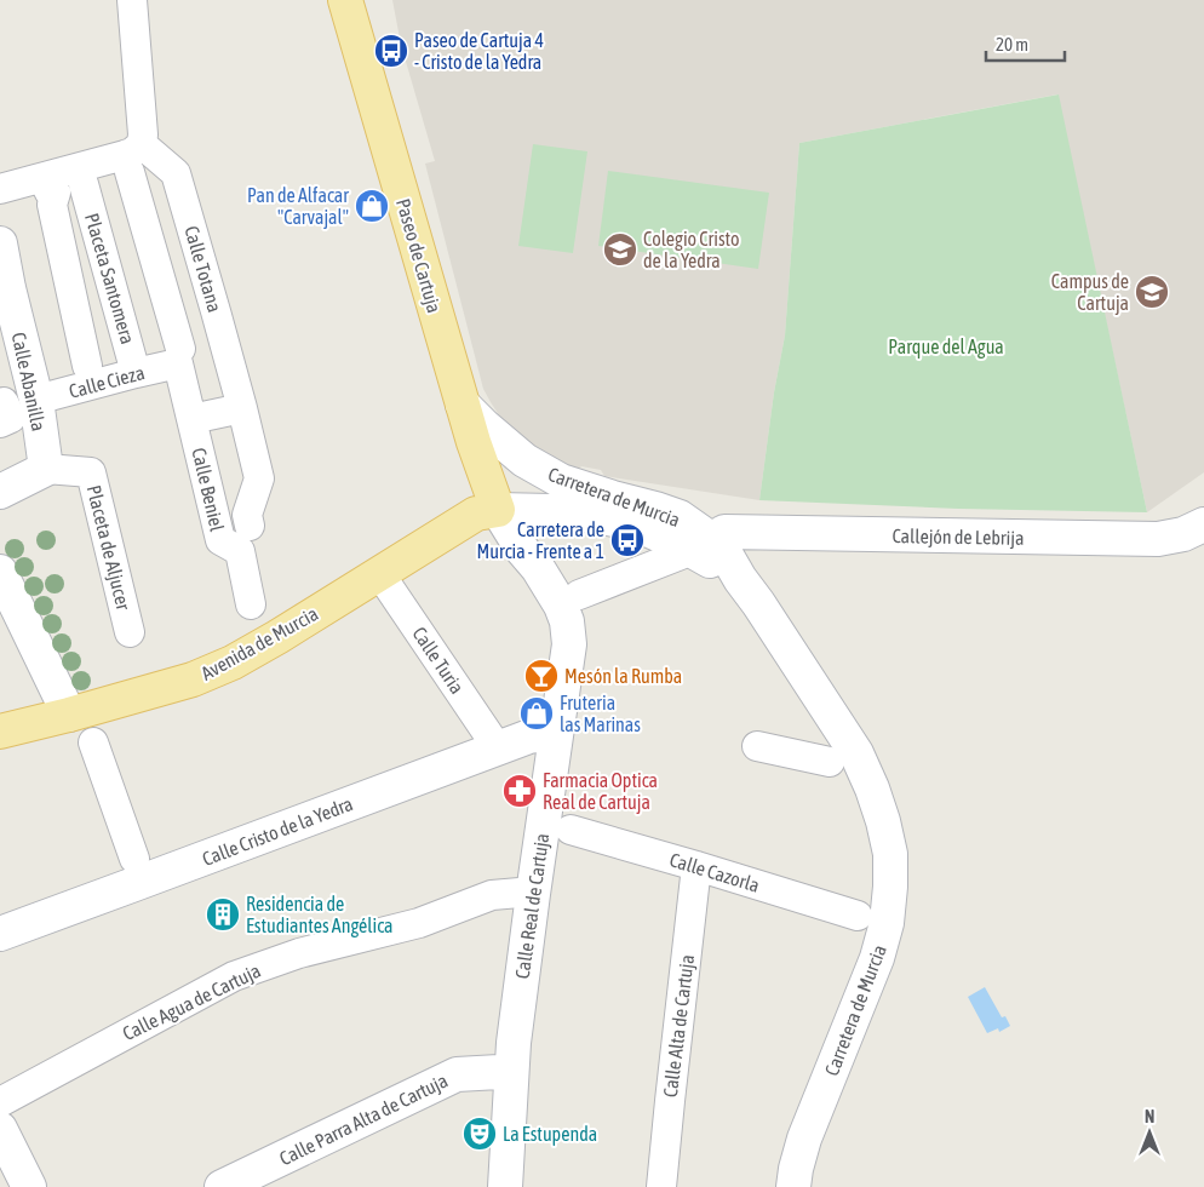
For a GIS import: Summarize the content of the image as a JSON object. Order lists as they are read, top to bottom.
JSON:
{
  "streets": {
    "main road": ["Paseo de Cartuja", "Avenida de Murcia"],
    "street": [
      "Calle Totana",
      "Placeta Santomera",
      "Calle Abanilla",
      "Calle Cieza",
      "Calle Beniel",
      "Carretera de Murcia",
      "Callejón de Lebrija",
      "Placeta de Aljucer",
      "Calle Turia",
      "Calle Cristo de la Yedra",
      "Calle Cazorla",
      "Calle Real de Cartuja",
      "Calle Agua de Cartuja",
      "Calle Alta de Cartuja",
      "Calle Parra Alta de Cartuja"
    ]
  },
  "crossings": [
    ["Paseo de Cartuja", "Carretera de Murcia"],
    ["Paseo de Cartuja", "Avenida de Murcia"],
    ["Paseo de Cartuja", "Calle Real de Cartuja"],
    ["Placeta Santomera", "Calle Cieza"],
    ["Calle Abanilla", "Calle Cieza"],
    ["Calle Abanilla", "Placeta de Aljucer"],
    ["Calle Cieza", "Calle Beniel"],
    ["Carretera de Murcia", "Callejón de Lebrija"],
    ["Carretera de Murcia", "Avenida de Murcia"],
    ["Carretera de Murcia", "Calle Real de Cartuja"],
    ["Avenida de Murcia", "Calle Turia"],
    ["Avenida de Murcia", "Calle Real de Cartuja"],
    ["Calle Turia", "Calle Cristo de la Yedra"],
    ["Calle Cristo de la Yedra", "Calle Real de Cartuja"],
    ["Calle Cazorla", "Calle Alta de Cartuja"],
    ["Calle Real de Cartuja", "Calle Agua de Cartuja"],
    ["Calle Real de Cartuja", "Calle Parra Alta de Cartuja"]
  ],
  "parks": ["Parque del Agua"],
  "places": {
    "bus stop": ["Paseo de Cartuja 4 - Cristo de la Yedra", "Carretera de Murcia - Frente a 1"],
    "shop": ["Pan de Alfacar \"Carvajal\"", "Fruteria las Marinas"],
    "school or university": ["Colegio Cristo de la Yedra", "Campus de Cartuja"],
    "bar": ["Mesón la Rumba"],
    "pharmacy": ["Farmacia Optica Real de Cartuja"],
    "building": ["Residencia de Estudiantes Angélica"],
    "theatre": ["La Estupenda"]
  },
  "scale_bar": "20 m",
  "north": "top"
}
